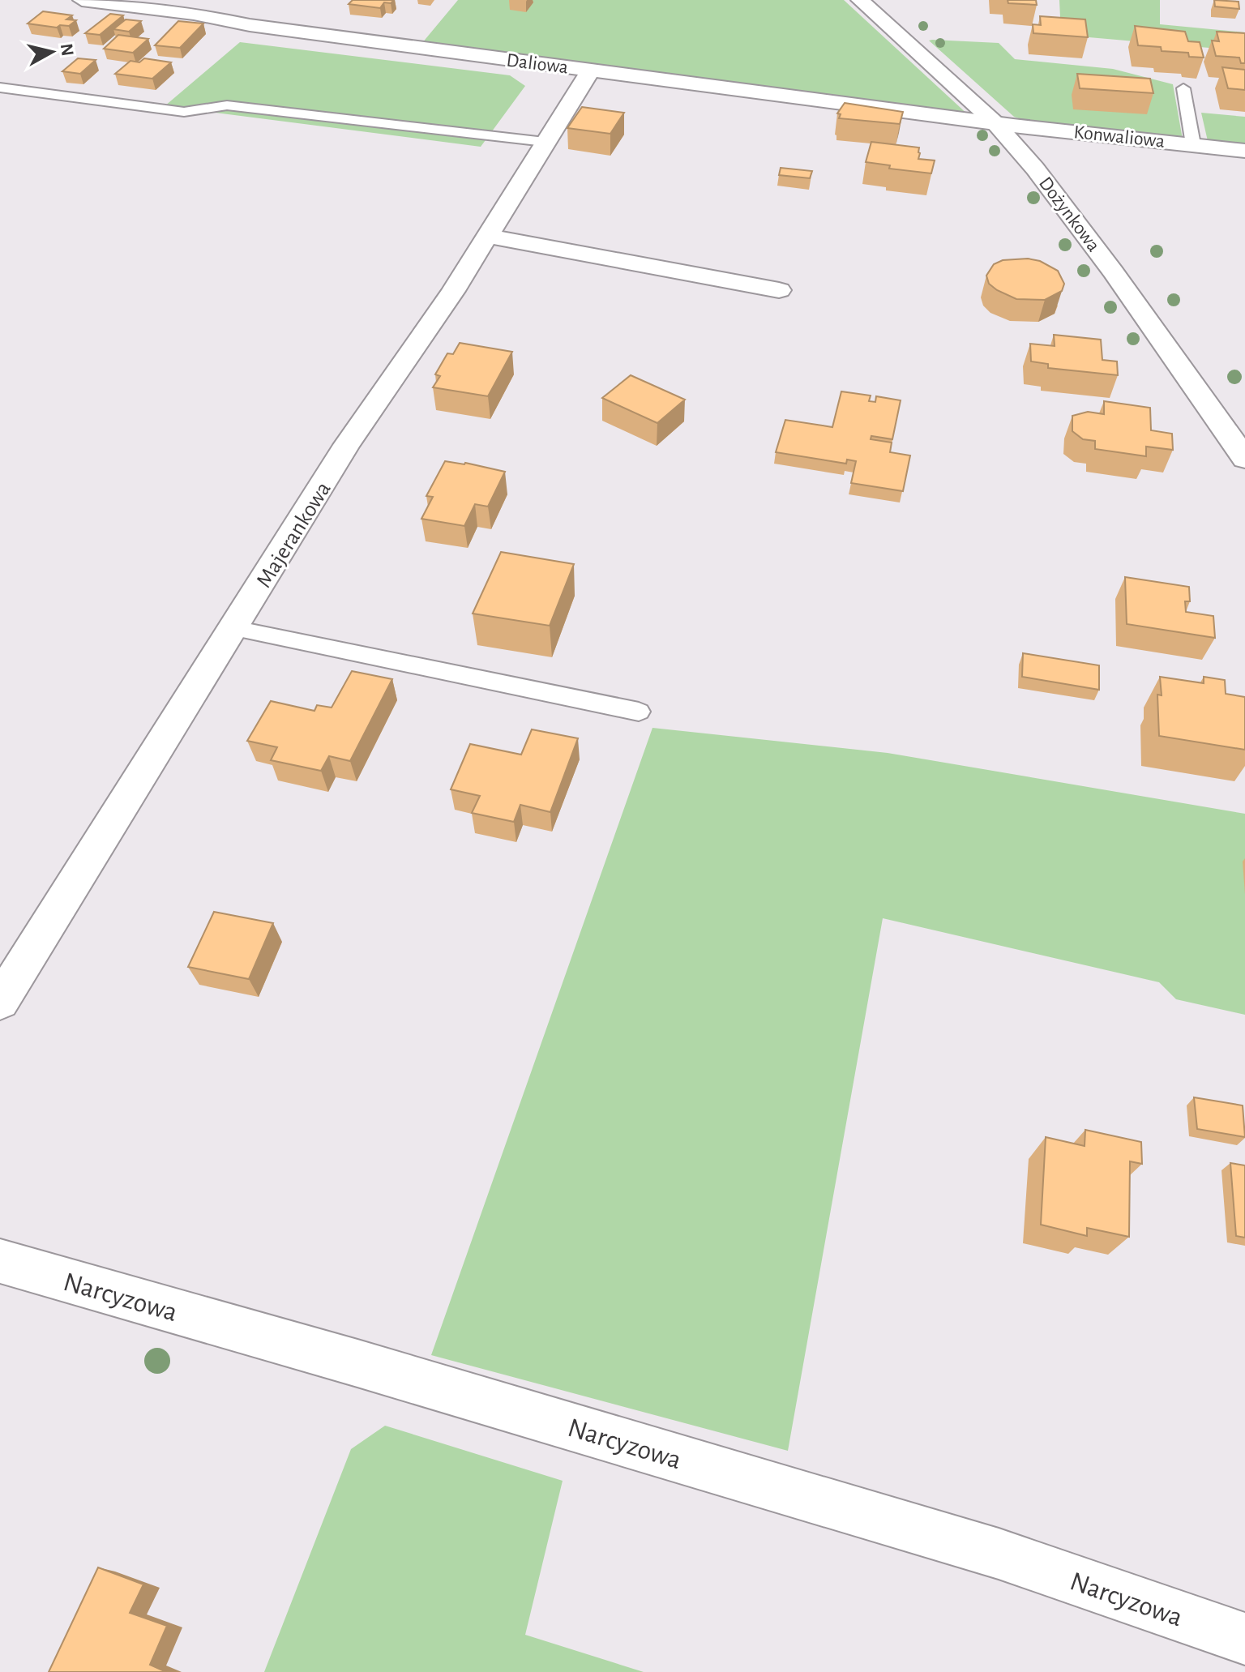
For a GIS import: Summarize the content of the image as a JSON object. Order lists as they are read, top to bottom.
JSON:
{
  "streets": {
    "street": [
      "Daliowa",
      "Konwaliowa",
      "Dożynkowa",
      "Majerankowa",
      "Narcyzowa"
    ]
  },
  "crossings": [
    ["Daliowa", "Konwaliowa"],
    ["Daliowa", "Dożynkowa"],
    ["Daliowa", "Majerankowa"],
    ["Konwaliowa", "Dożynkowa"]
  ],
  "north": "right"
}
